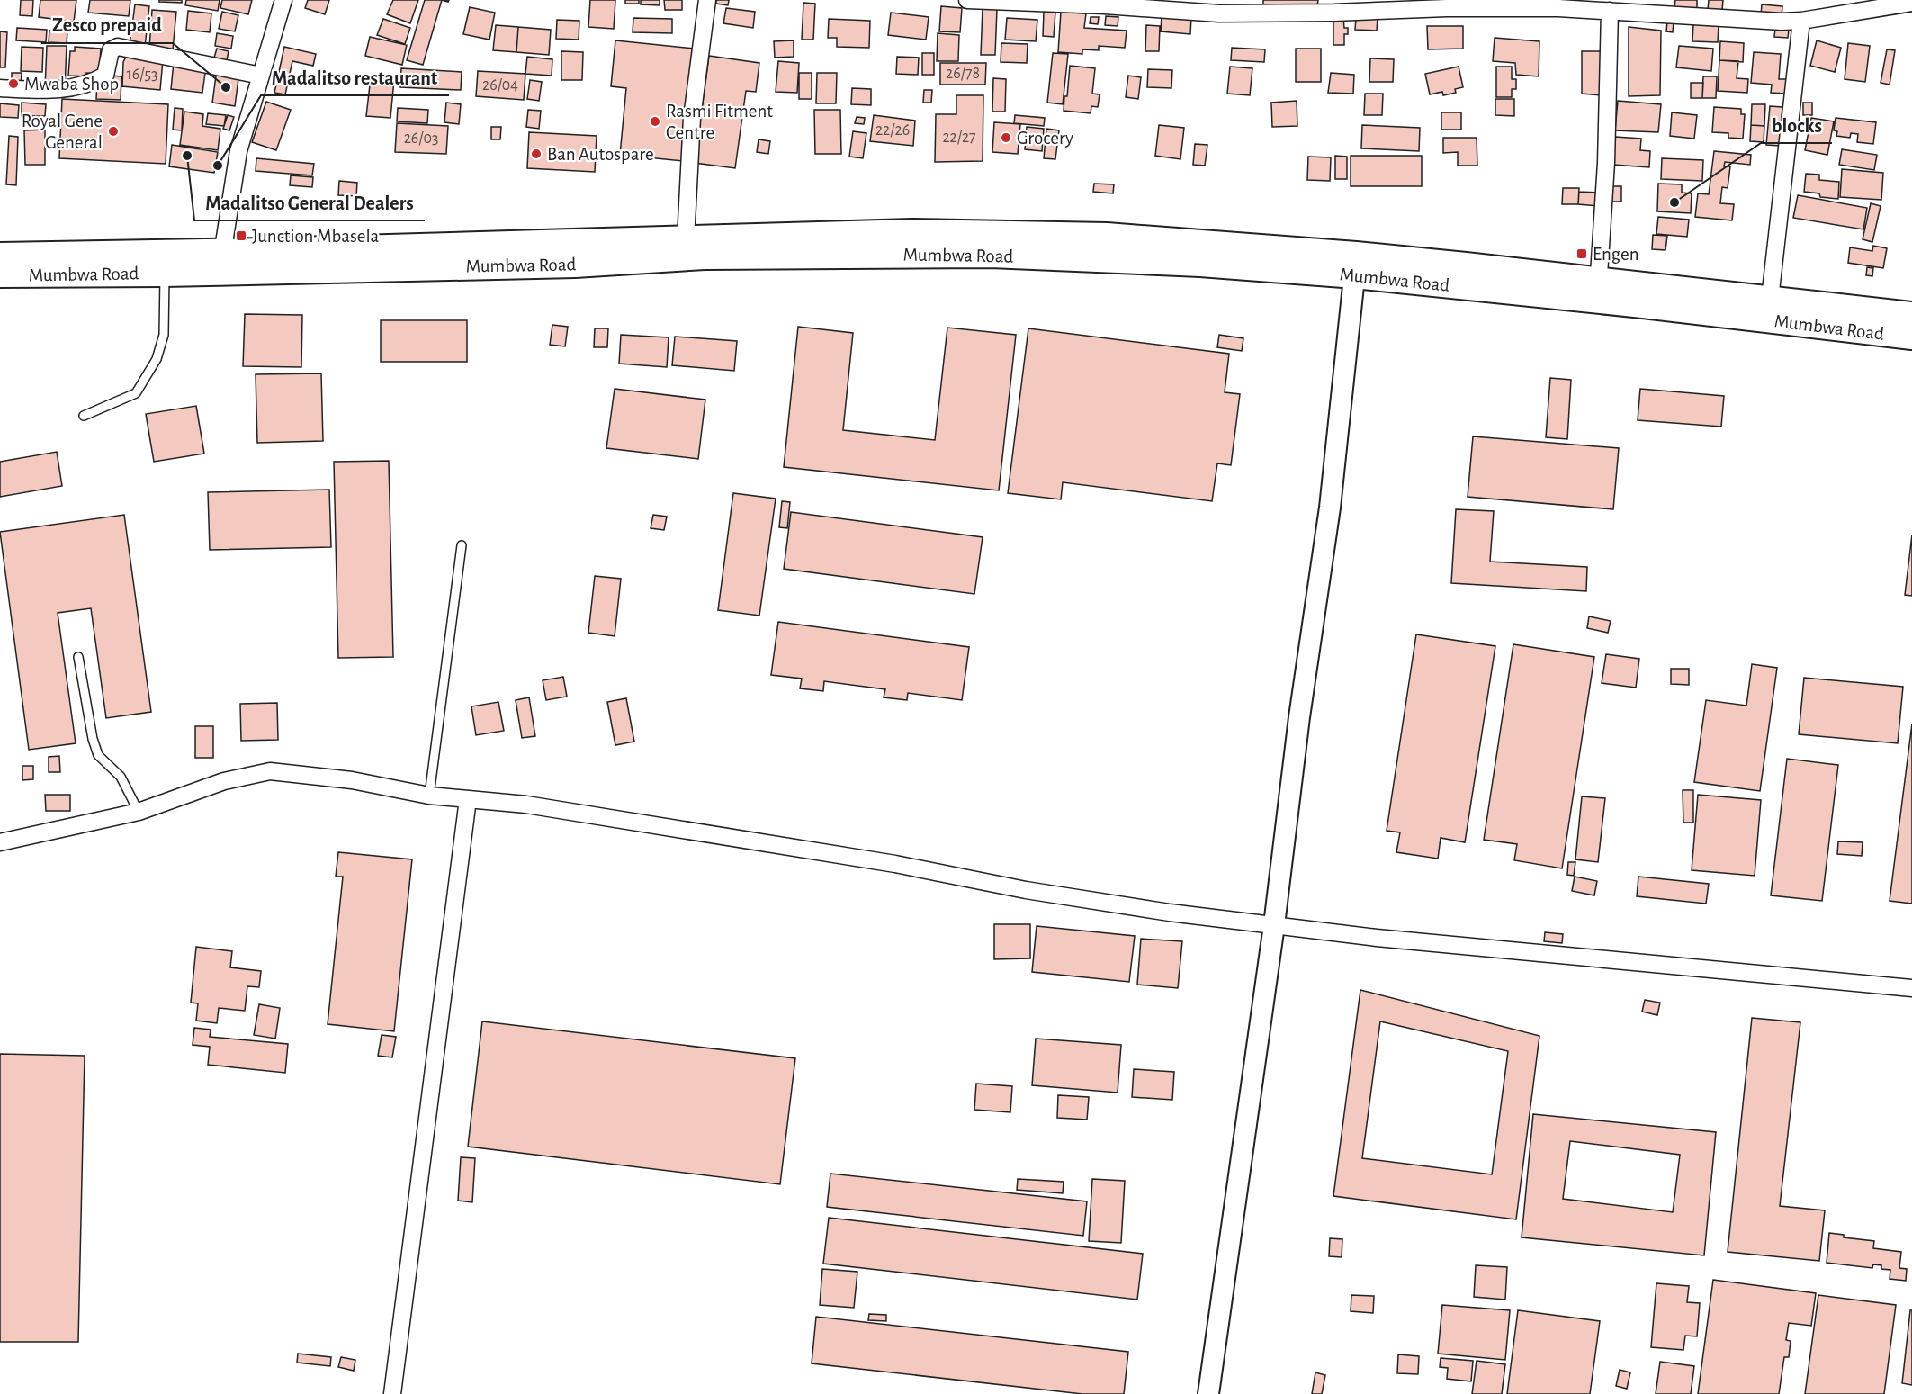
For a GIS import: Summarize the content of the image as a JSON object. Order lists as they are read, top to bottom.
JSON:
{
  "streets": {
    "main road": ["Mumbwa Road"]
  },
  "places": {
    "other": [
      "Mwaba Shop",
      "Zesco prepaid",
      "Rasmi Fitment Centre",
      "Royal Gene General",
      "Grocery",
      "Ban Autospare",
      "Madalitso General Dealers",
      "Madalitso restaurant",
      "blocks"
    ],
    "transit": ["Junction Mbasela", "Engen"]
  },
  "house_numbers": [
    "26/78",
    "16/53",
    "26/04",
    "22/26",
    "22/27",
    "26/03"
  ]
}
